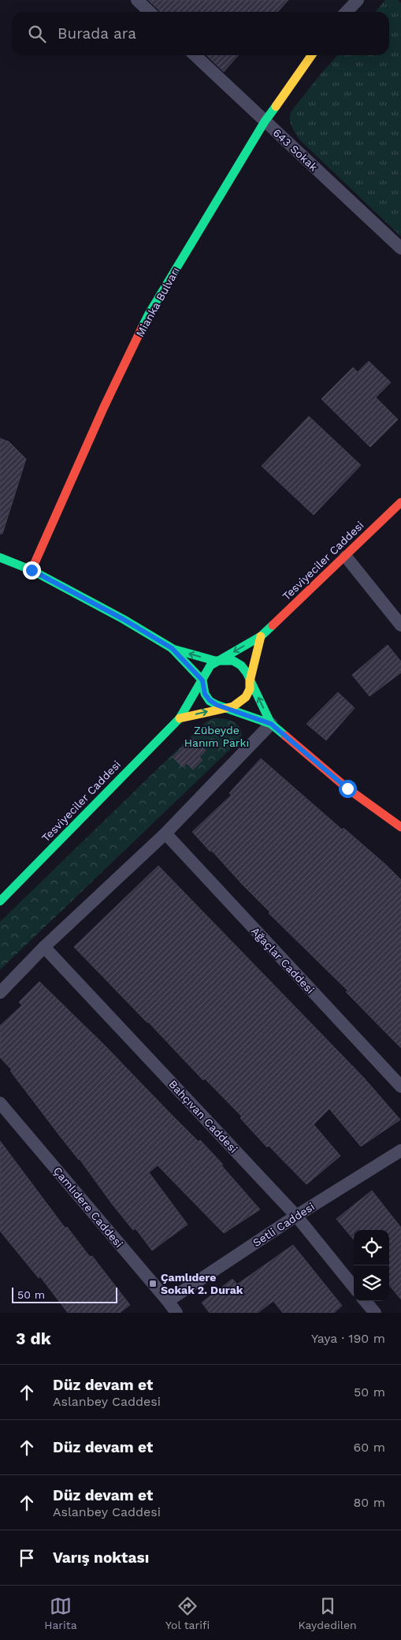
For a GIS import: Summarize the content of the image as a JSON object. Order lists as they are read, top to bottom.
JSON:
{
  "streets": {
    "street": [
      "643 Sokak",
      "Mianka Bulvarı",
      "Tesviyeciler Caddesi",
      "Ağaçlar Caddesi",
      "Bahçıvan Caddesi",
      "Çamlıdere Caddesi",
      "Setli Caddesi"
    ]
  },
  "crossings": [
    ["643 Sokak", "Mianka Bulvarı"],
    ["Bahçıvan Caddesi", "Setli Caddesi"],
    ["Çamlıdere Caddesi", "Setli Caddesi"]
  ],
  "parks": ["Zübeyde Hanım Parkı"],
  "places": {
    "transit": ["Çamlıdere Sokak 2. Durak"]
  },
  "scale_bar": "50 m",
  "page": {
    "search": "Burada ara",
    "scale": "50 m",
    "heading": ["3 dk", "Yaya · 190 m"],
    "list": [
      ["Düz devam et", "Aslanbey Caddesi", "50 m"],
      ["Düz devam et", "60 m"],
      ["Düz devam et", "Aslanbey Caddesi", "80 m"],
      "Varış noktası"
    ],
    "nav": ["Harita", "Yol tarifi", "Kaydedilen"]
  }
}
